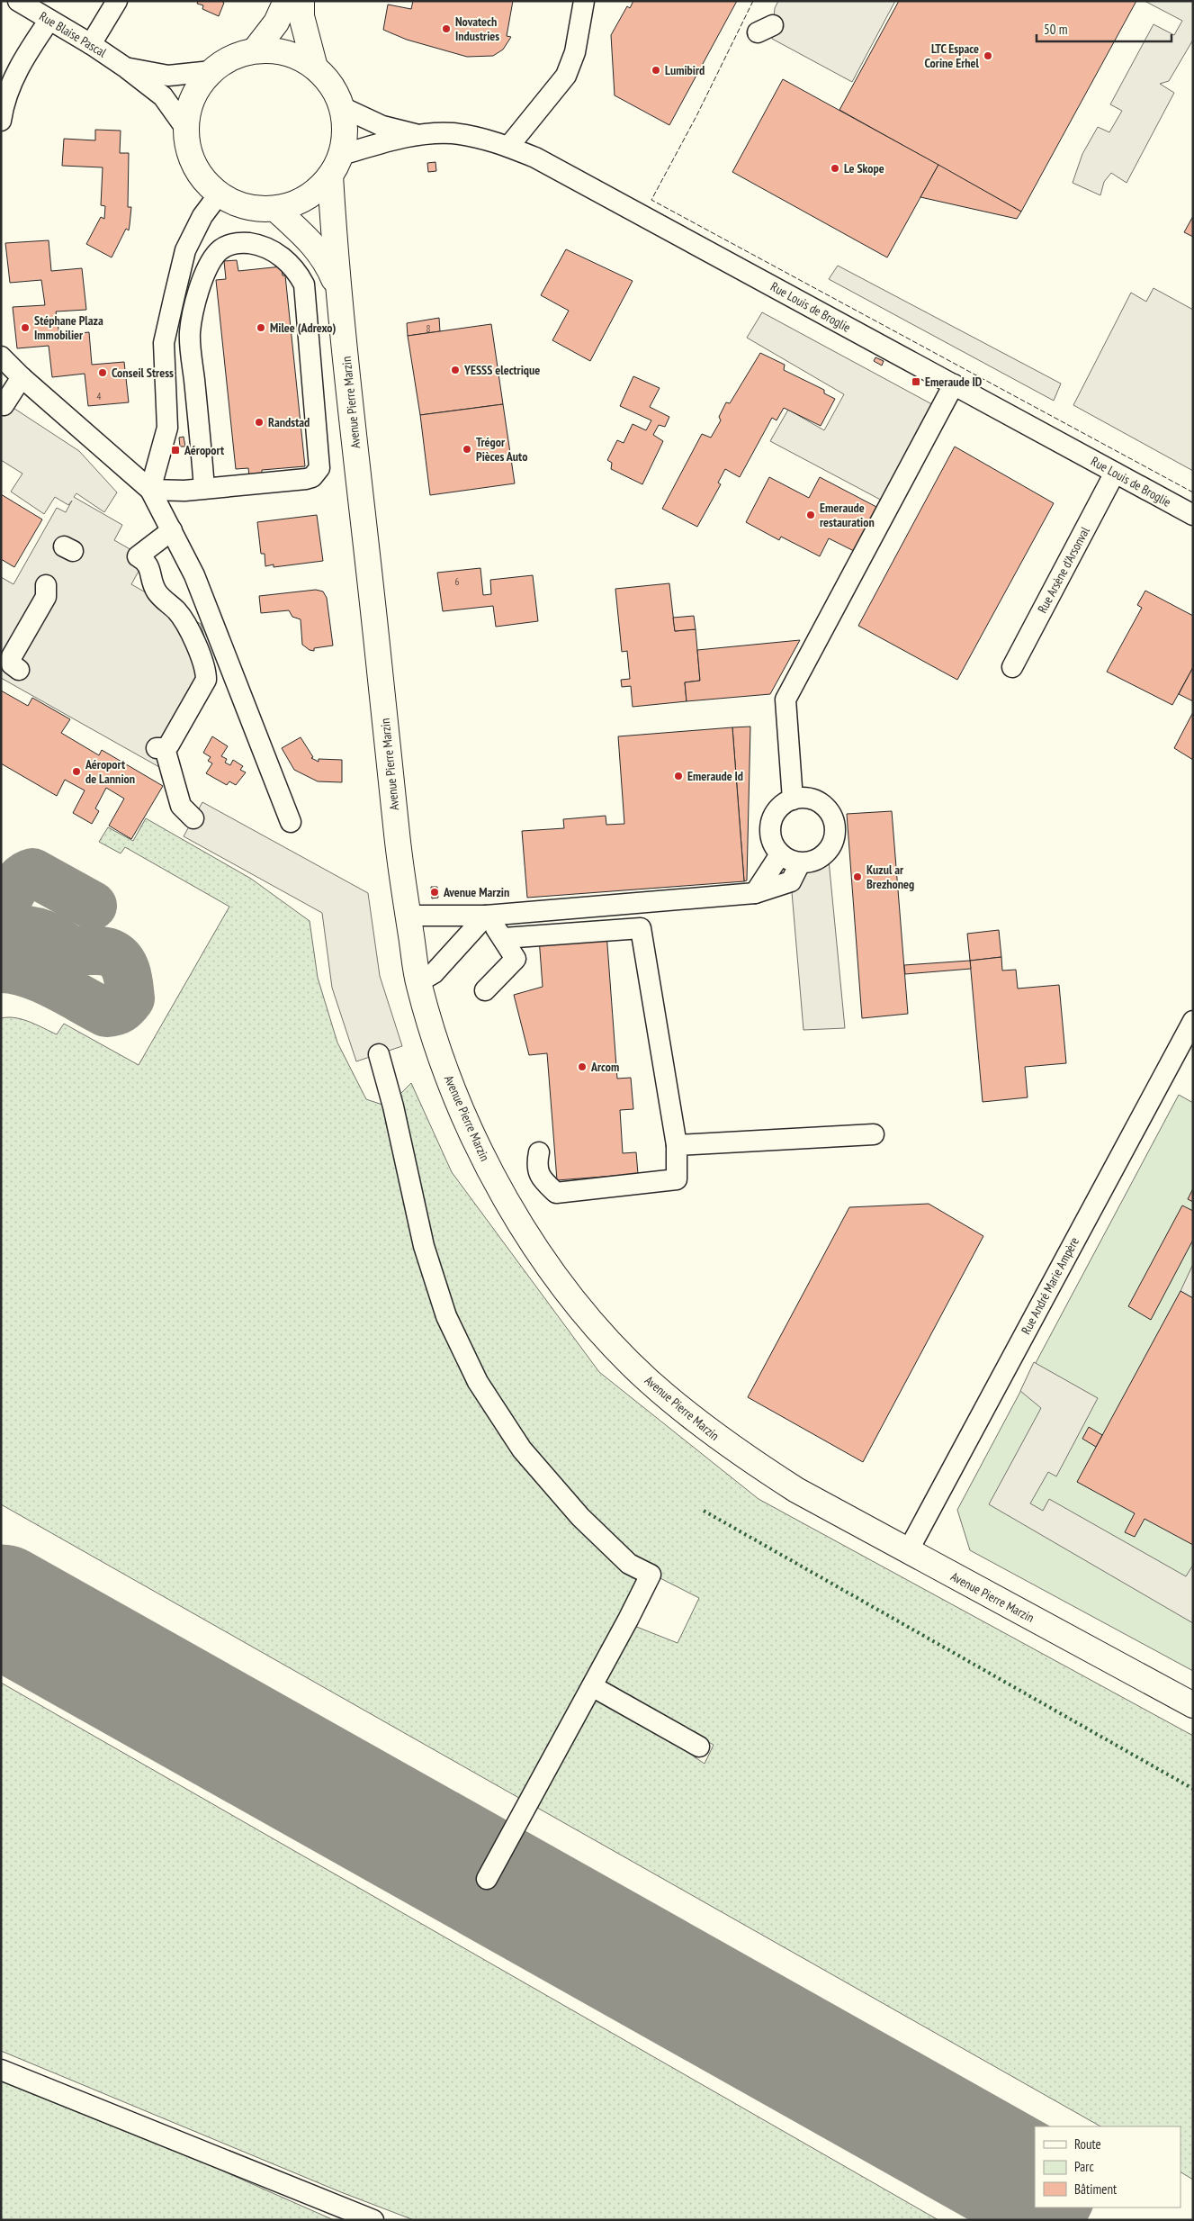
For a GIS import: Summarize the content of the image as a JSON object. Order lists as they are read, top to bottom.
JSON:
{
  "streets": {
    "main road": ["Avenue Pierre Marzin"],
    "street": [
      "Rue Blaise Pascal",
      "Rue Louis de Broglie",
      "Rue Arsène d'Arsonval",
      "Rue André Marie Ampère"
    ]
  },
  "crossings": [
    ["Rue Blaise Pascal", "Rue Louis de Broglie"],
    ["Rue Blaise Pascal", "Avenue Pierre Marzin"],
    ["Rue Louis de Broglie", "Avenue Pierre Marzin"],
    ["Rue Louis de Broglie", "Rue Arsène d'Arsonval"],
    ["Avenue Pierre Marzin", "Rue André Marie Ampère"]
  ],
  "places": {
    "other": [
      "Novatech Industries",
      "LTC Espace Corine Erhel",
      "Lumibird",
      "Le Skope",
      "Stéphane Plaza Immobilier",
      "Milee (Adrexo)",
      "YESSS electrique",
      "Conseil Stress",
      "Randstad",
      "Trégor Pièces Auto",
      "Emeraude restauration",
      "Aéroport de Lannion",
      "Emeraude Id",
      "Kuzul ar Brezhoneg",
      "Avenue Marzin",
      "Arcom"
    ],
    "transit": ["Emeraude ID", "Aéroport"]
  },
  "house_numbers": ["8", "4", "6"],
  "legend": ["Route", "Parc", "Bâtiment"],
  "scale_bar": "50 m"
}
